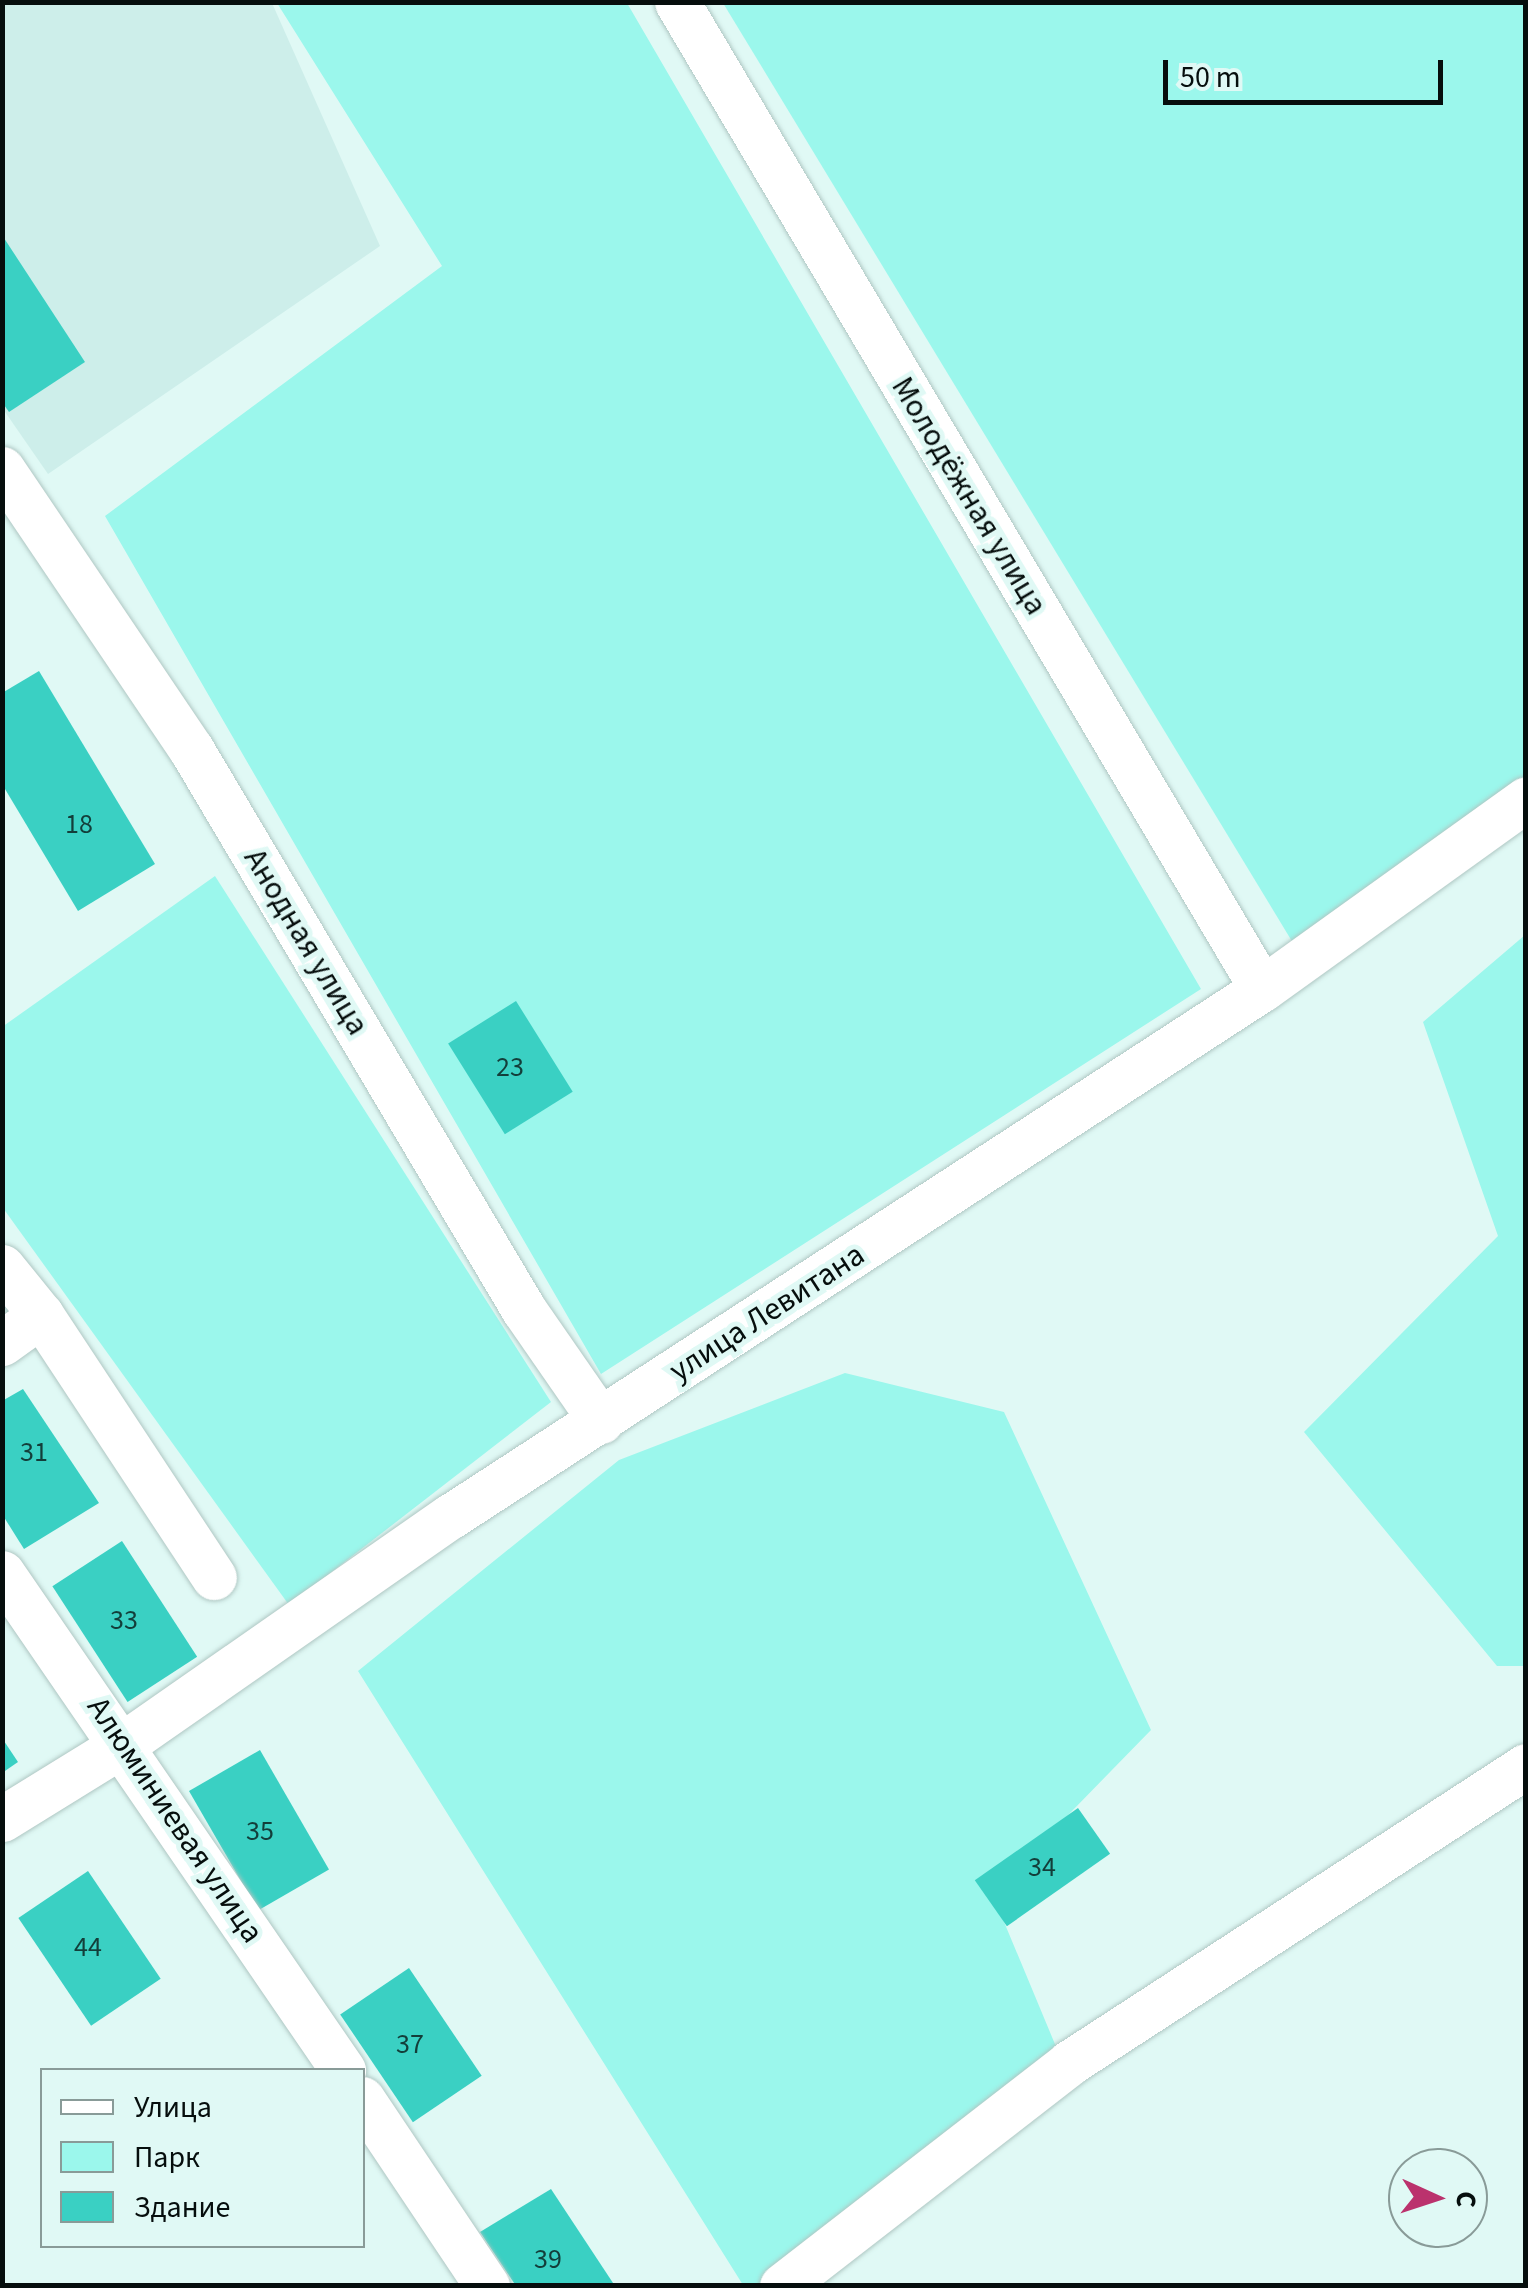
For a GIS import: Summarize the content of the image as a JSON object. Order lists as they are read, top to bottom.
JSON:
{
  "streets": {
    "street": [
      "Молодёжная улица",
      "Анодная улица",
      "улица Левитана",
      "Алюминиевая улица"
    ]
  },
  "crossings": [
    ["Молодёжная улица", "улица Левитана"],
    ["Анодная улица", "улица Левитана"],
    ["улица Левитана", "Алюминиевая улица"]
  ],
  "house_numbers": [
    "18",
    "23",
    "31",
    "33",
    "35",
    "34",
    "44",
    "37",
    "39"
  ],
  "legend": ["Улица", "Парк", "Здание"],
  "scale_bar": "50 m",
  "north": "right"
}
